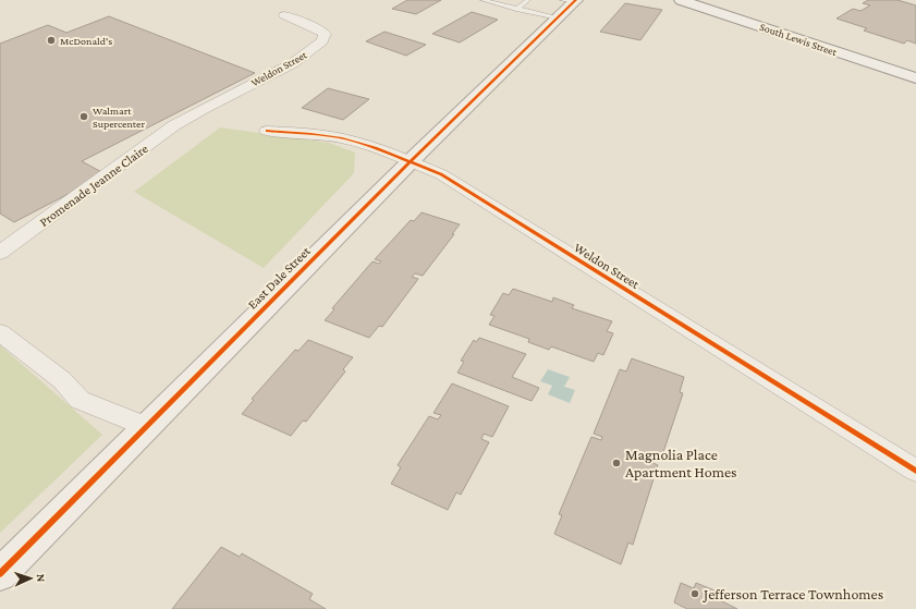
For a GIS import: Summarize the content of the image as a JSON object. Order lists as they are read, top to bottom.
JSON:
{
  "streets": {
    "street": [
      "South Lewis Street",
      "Weldon Street",
      "Promenade Jeanne Claire",
      "East Dale Street"
    ]
  },
  "crossings": [
    ["Weldon Street", "Promenade Jeanne Claire"],
    ["Weldon Street", "East Dale Street"]
  ],
  "places": [
    "McDonald's",
    "Walmart Supercenter",
    "Magnolia Place Apartment Homes",
    "Jefferson Terrace Townhomes"
  ],
  "north": "right"
}
